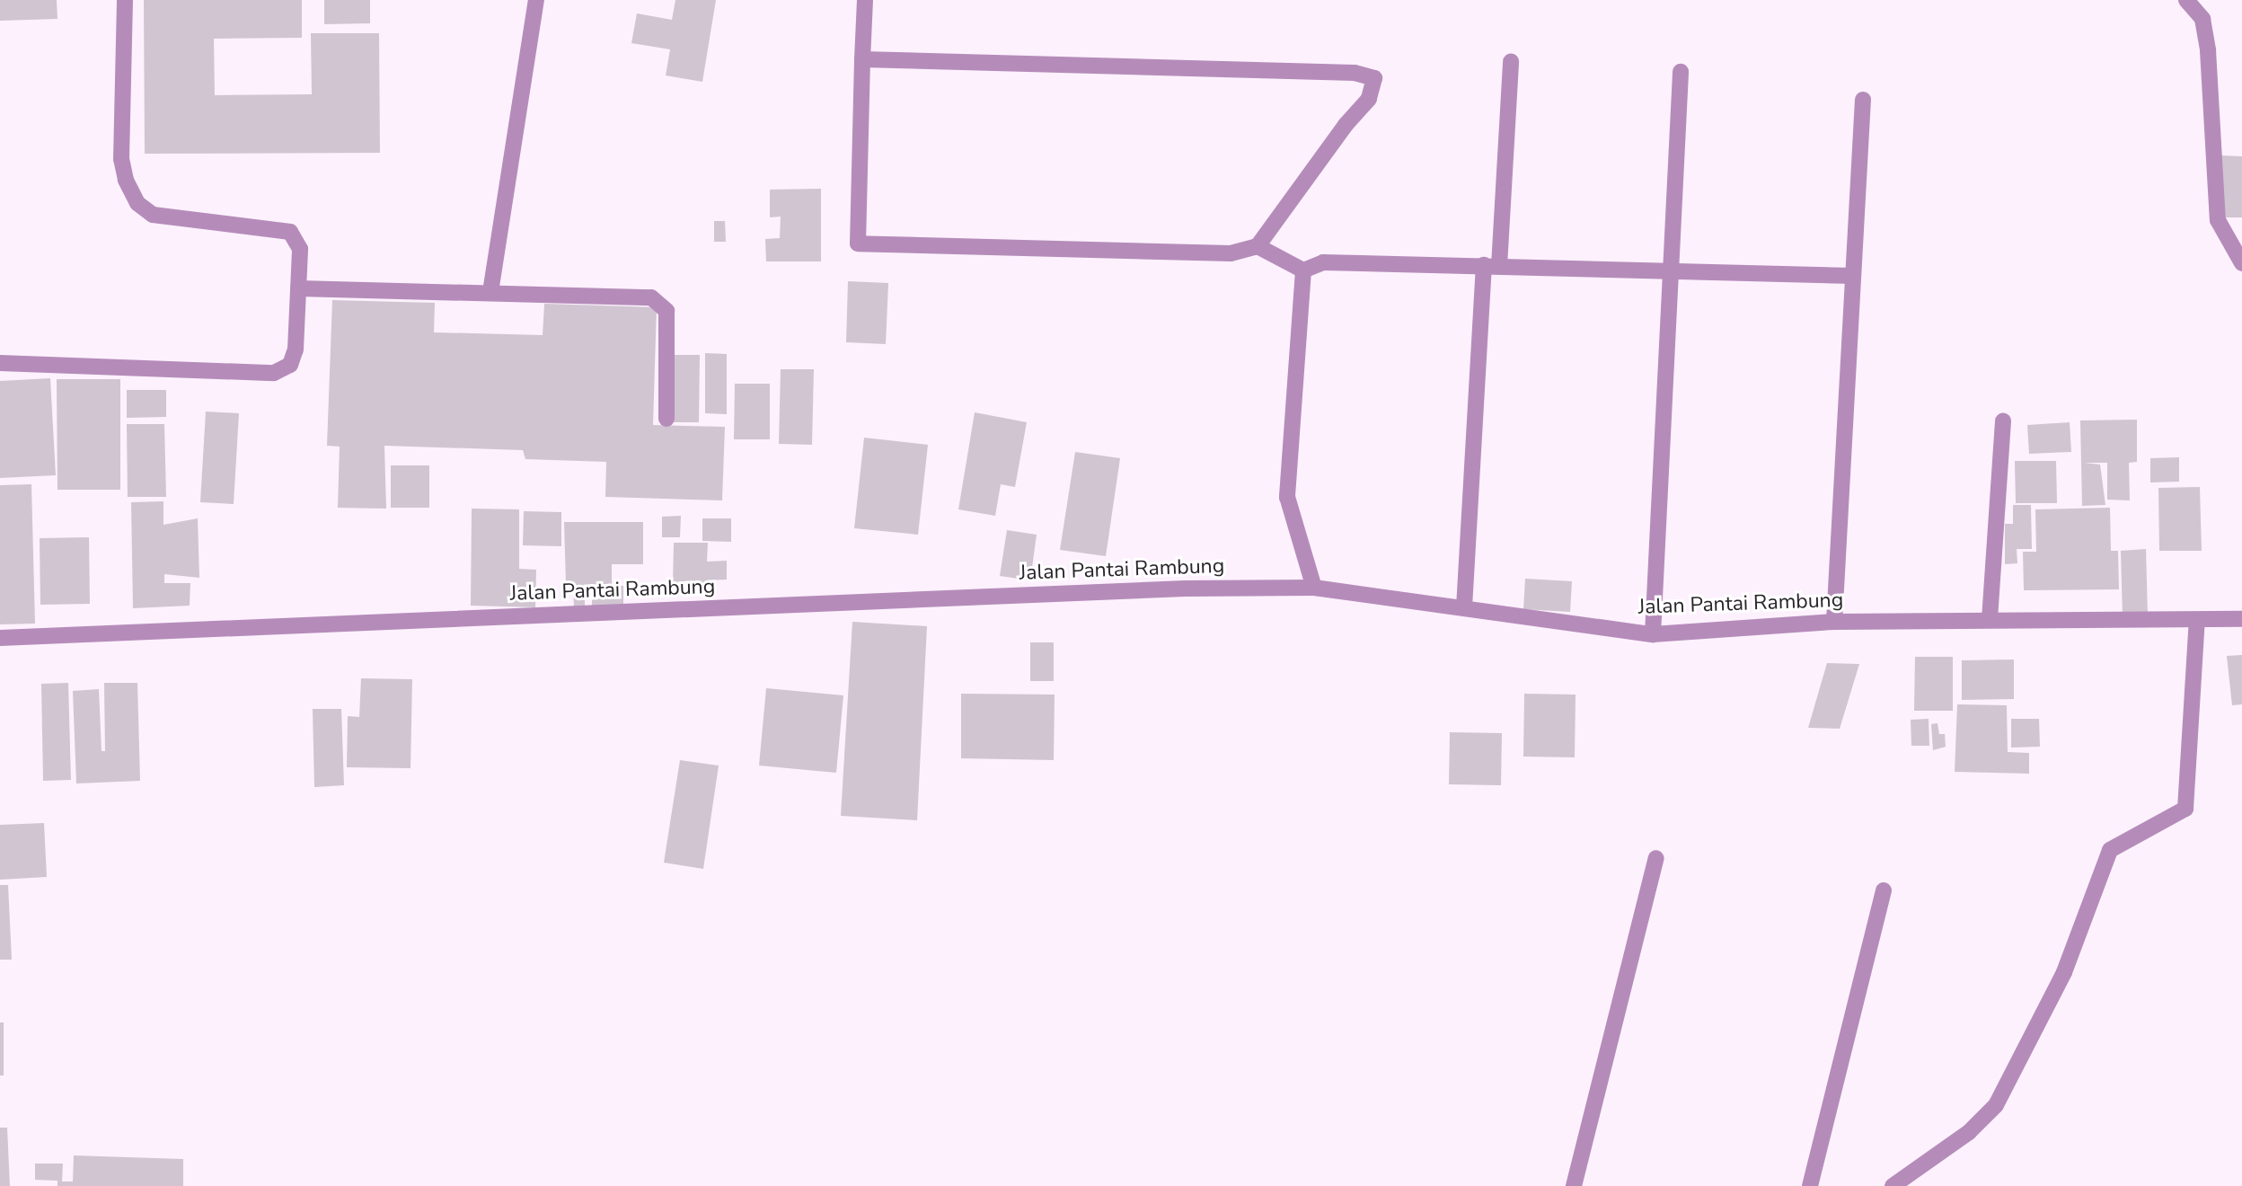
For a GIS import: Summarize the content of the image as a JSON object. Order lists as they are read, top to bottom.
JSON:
{
  "streets": {
    "street": ["Jalan Pantai Rambung"]
  }
}
